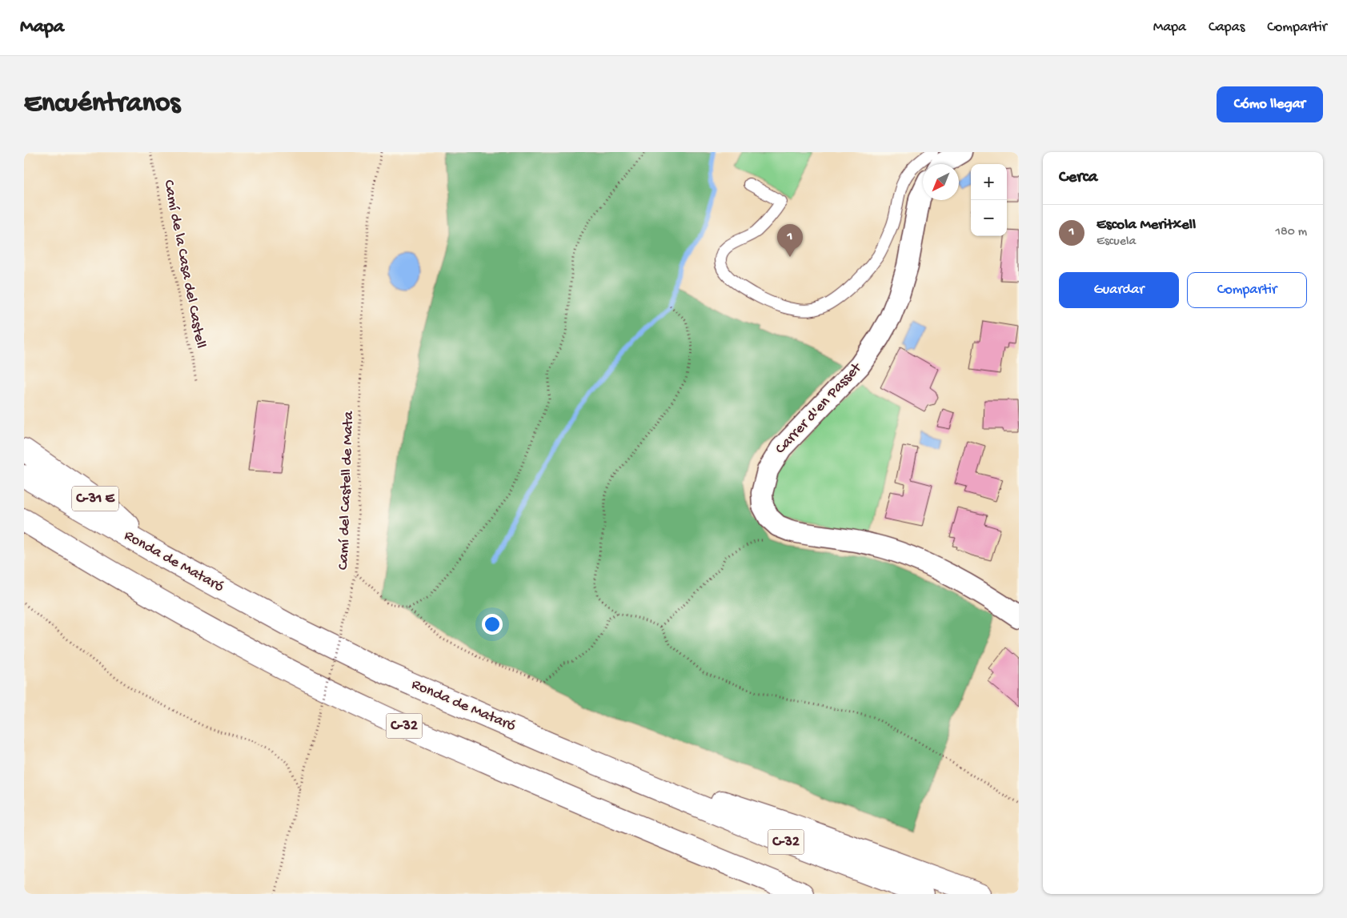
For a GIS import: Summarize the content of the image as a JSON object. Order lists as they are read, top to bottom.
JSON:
{
  "streets": {
    "highway": ["C-31 E", "Ronda de Mataró", "C-32"],
    "street": ["Carrer d'en Passet"],
    "path": ["Camí de la Casa del Castell", "Camí del Castell de Mata"]
  },
  "crossings": [
    ["C-31 E", "Ronda de Mataró"]
  ],
  "north": "bottom left",
  "page": {
    "header": "Mapa",
    "nav": ["Mapa", "Capas", "Compartir"],
    "buttons": [
      "Cómo llegar",
      ["Guardar", "Compartir"]
    ],
    "title": "Encuéntranos",
    "heading": "Cerca",
    "map_buttons": ["+", "−"],
    "list": [
      {
        "mark": "1",
        "name": "Escola Meritxell",
        "note": "Escuela",
        "value": "180 m"
      }
    ],
    "pins": "1"
  }
}
